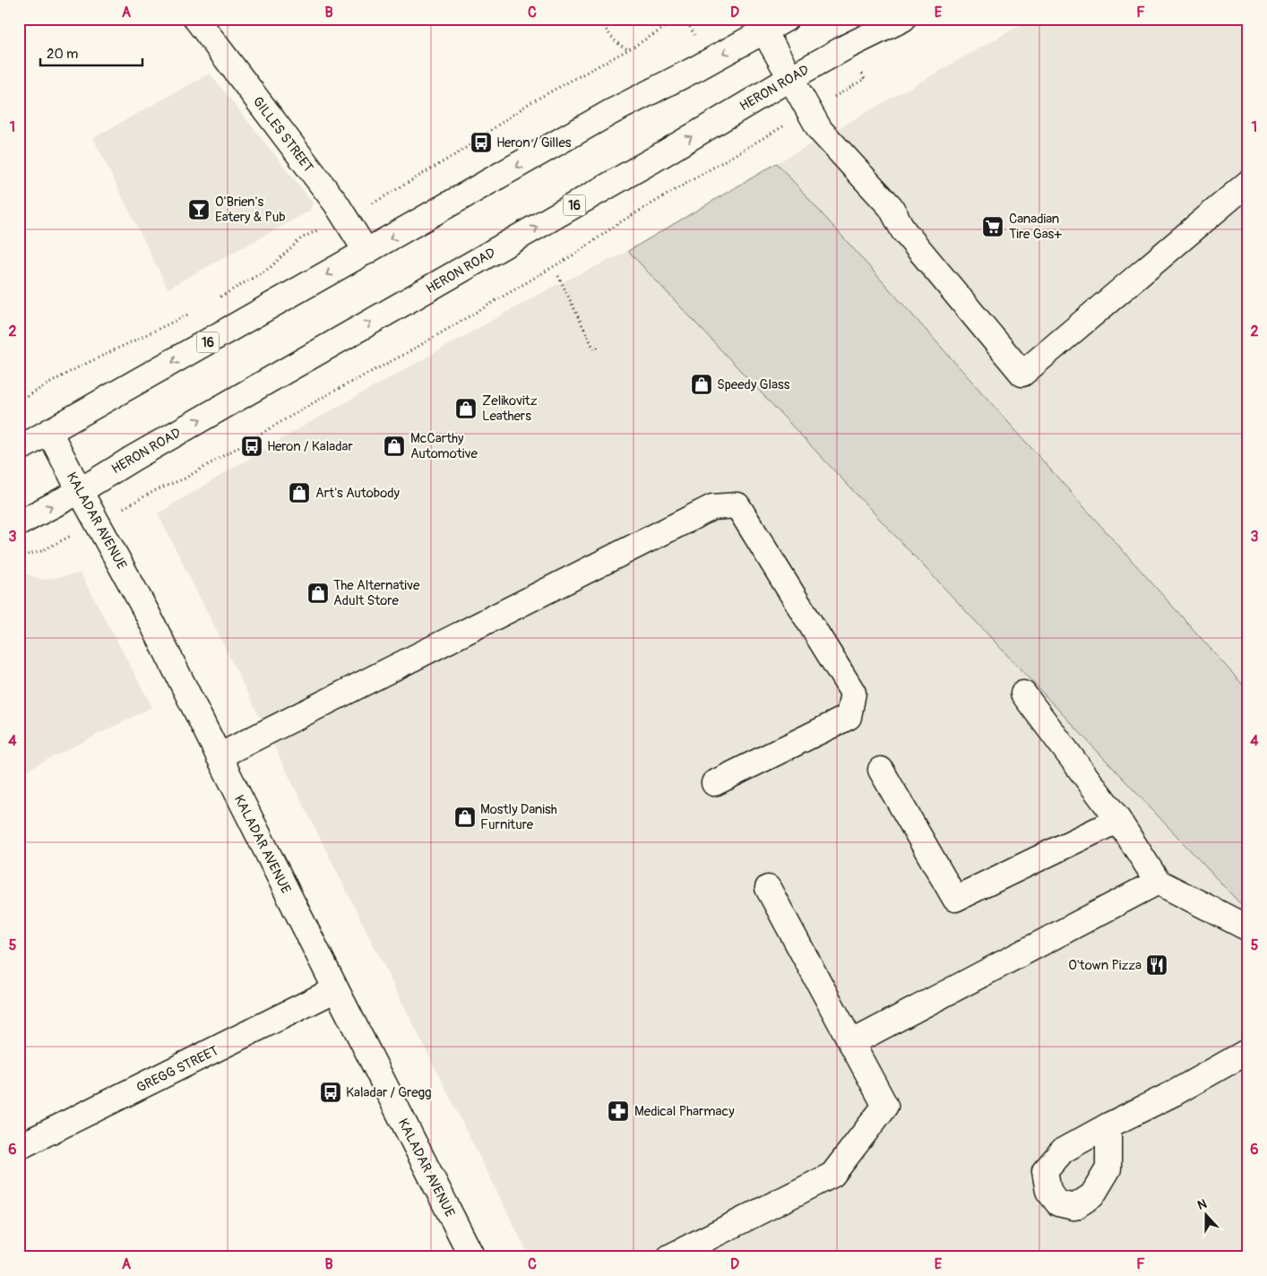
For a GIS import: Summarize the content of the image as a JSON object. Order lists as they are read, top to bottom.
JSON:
{
  "streets": {
    "main road": [
      "HERON ROAD",
      "GILLES STREET",
      "16",
      "KALADAR AVENUE",
      "GREGG STREET"
    ]
  },
  "crossings": [
    ["HERON ROAD", "KALADAR AVENUE"],
    ["GILLES STREET", "16"],
    ["16", "KALADAR AVENUE"],
    ["KALADAR AVENUE", "GREGG STREET"]
  ],
  "places": {
    "bus stop": ["Heron / Gilles", "Heron / Kaladar", "Kaladar / Gregg"],
    "bar": ["O'Brien's Eatery & Pub"],
    "supermarket": ["Canadian Tire Gas+"],
    "shop": [
      "Speedy Glass",
      "Zelikovitz Leathers",
      "McCarthy Automotive",
      "Art's Autobody",
      "The Alternative Adult Store",
      "Mostly Danish Furniture"
    ],
    "restaurant": ["O'town Pizza"],
    "pharmacy": ["Medical Pharmacy"]
  },
  "scale_bar": "20 m",
  "north": "top",
  "grid": {
    "columns": [
      "A",
      "B",
      "C",
      "D",
      "E",
      "F"
    ],
    "rows": [
      "1",
      "2",
      "3",
      "4",
      "5",
      "6"
    ]
  }
}
